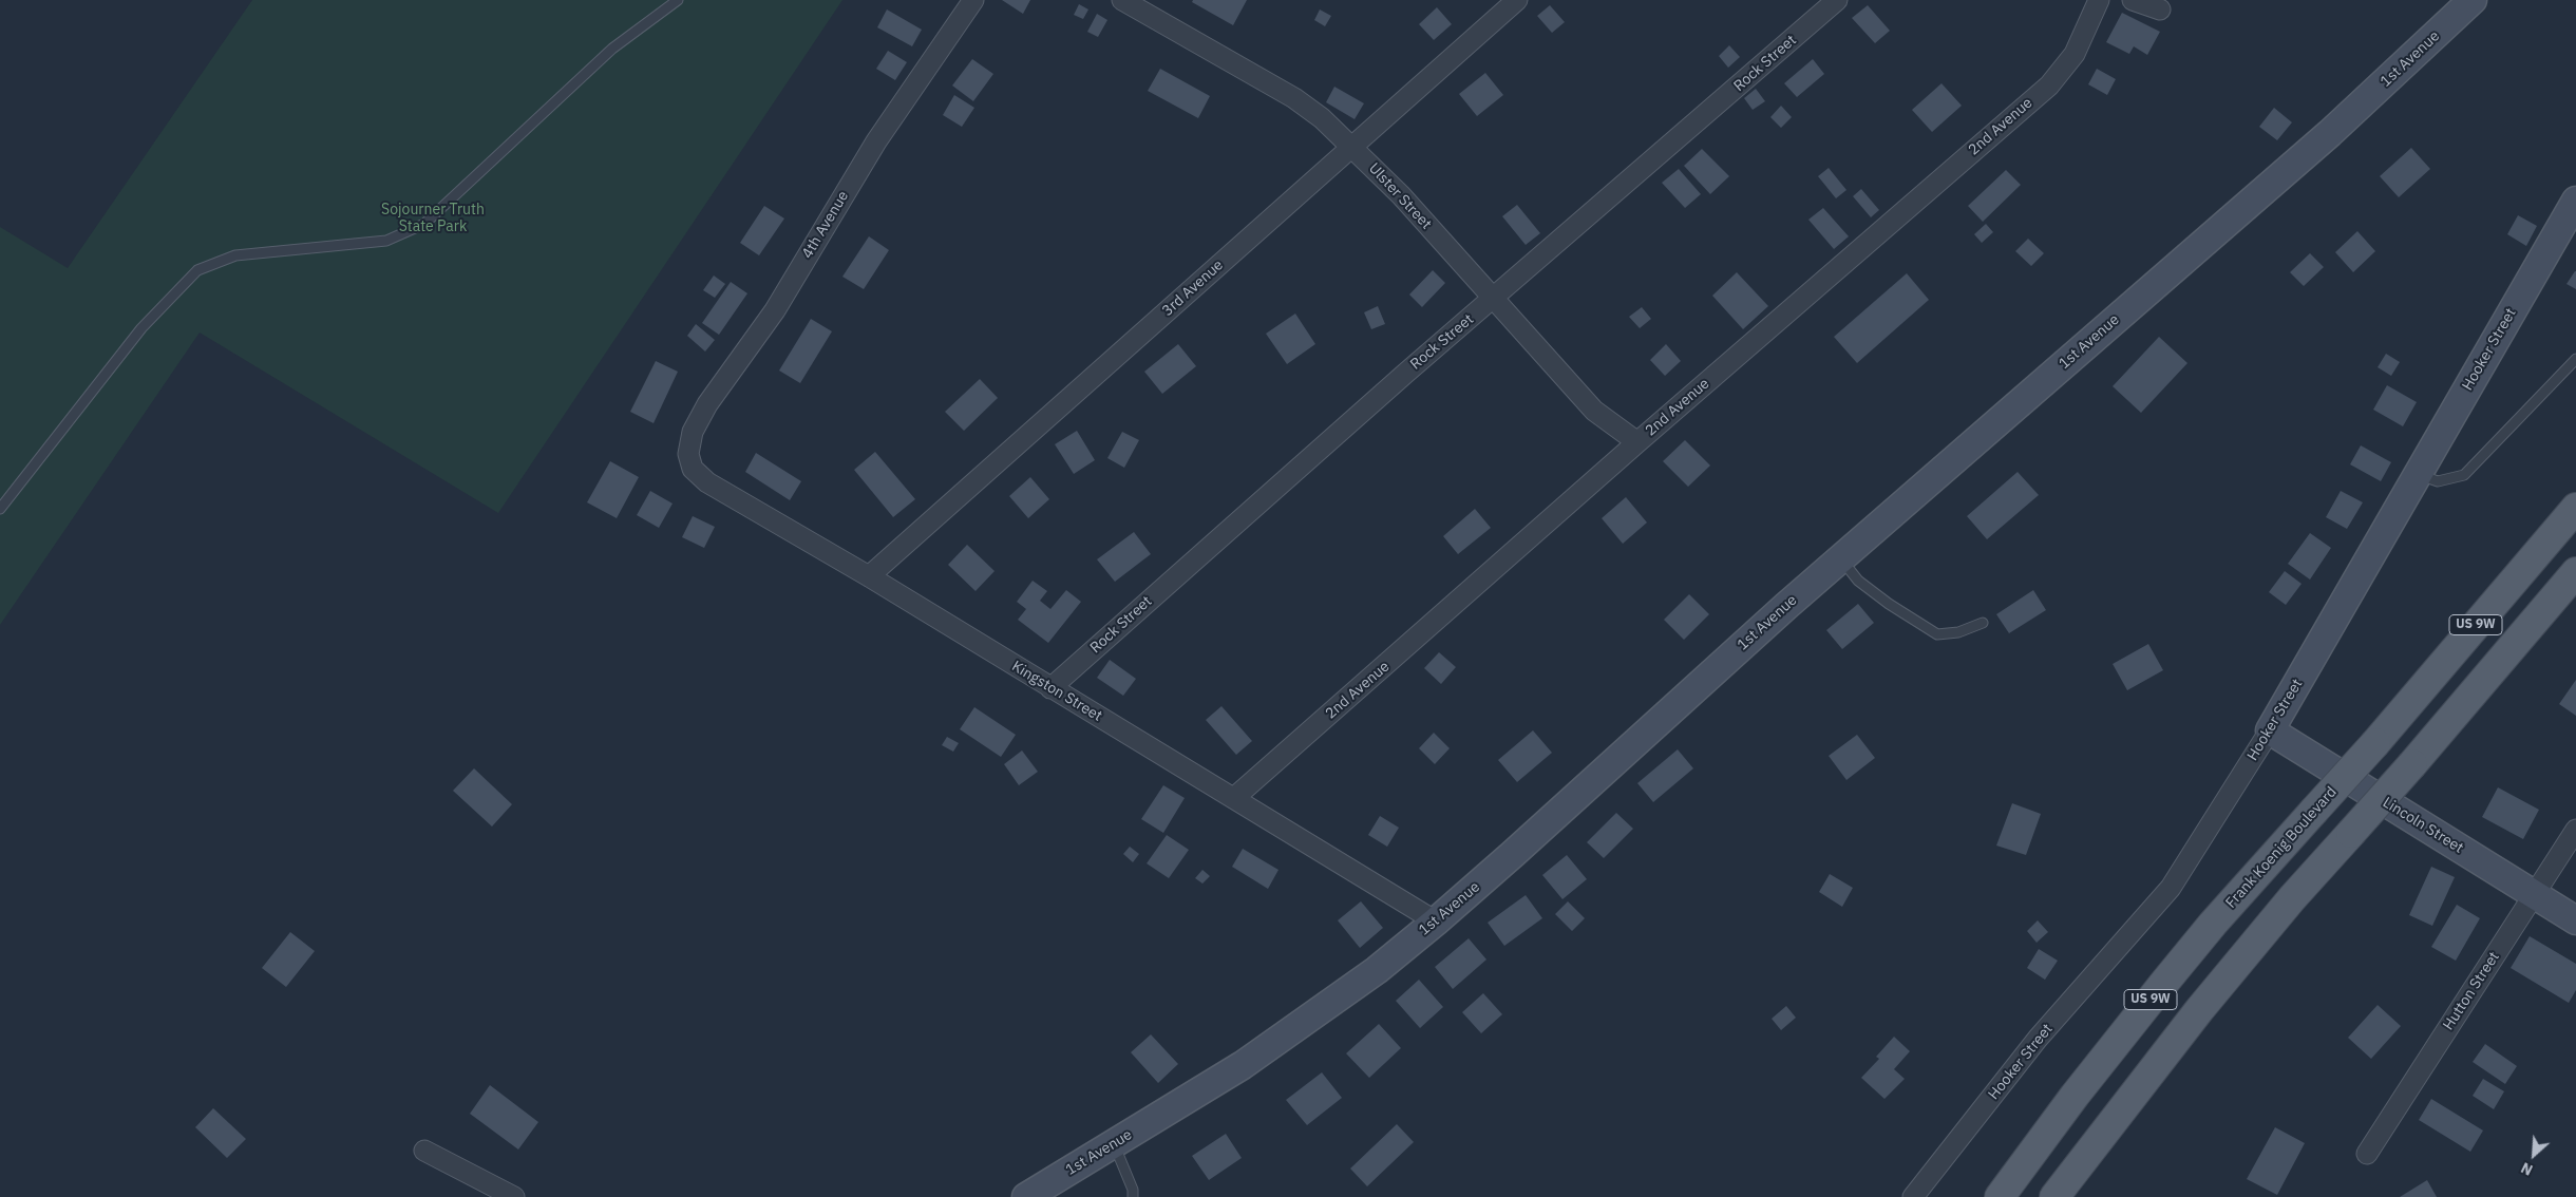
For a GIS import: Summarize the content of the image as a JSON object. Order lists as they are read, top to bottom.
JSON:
{
  "streets": {
    "main road": ["US 9W", "Frank Koenig Boulevard"],
    "street": [
      "1st Avenue",
      "Rock Street",
      "2nd Avenue",
      "Ulster Street",
      "4th Avenue",
      "3rd Avenue",
      "Hooker Street",
      "Kingston Street",
      "Lincoln Street",
      "Hutton Street"
    ]
  },
  "crossings": [
    ["1st Avenue", "Kingston Street"],
    ["Rock Street", "Ulster Street"],
    ["Rock Street", "Kingston Street"],
    ["2nd Avenue", "Ulster Street"],
    ["2nd Avenue", "Kingston Street"],
    ["Ulster Street", "3rd Avenue"],
    ["4th Avenue", "Kingston Street"],
    ["3rd Avenue", "Kingston Street"],
    ["Hooker Street", "Lincoln Street"],
    ["Lincoln Street", "Hutton Street"]
  ],
  "parks": ["Sojourner Truth State Park"],
  "north": "bottom left"
}
